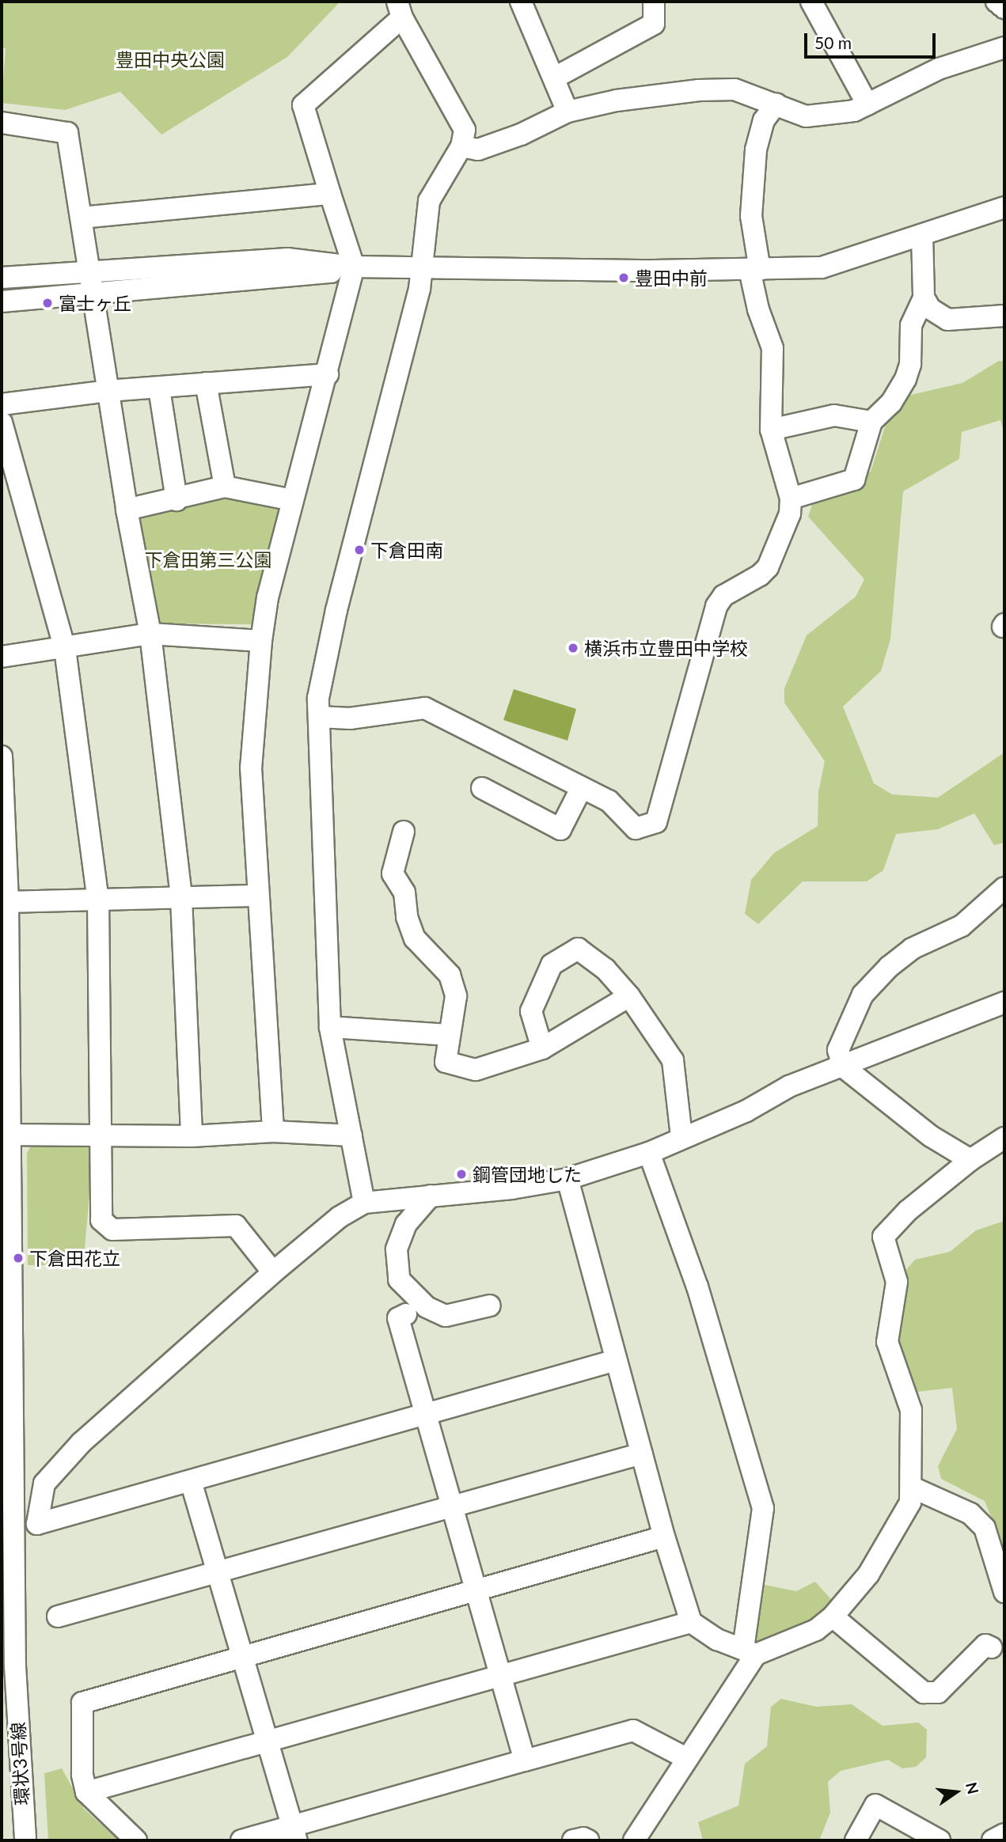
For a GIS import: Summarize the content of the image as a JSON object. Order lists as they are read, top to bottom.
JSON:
{
  "streets": {
    "street": ["環状3号線"]
  },
  "parks": ["豊田中央公園", "下倉田第三公園"],
  "places": [
    "豊田中前",
    "富士ヶ丘",
    "下倉田南",
    "横浜市立豊田中学校",
    "鋼管団地した",
    "下倉田花立"
  ],
  "scale_bar": "50 m",
  "north": "right"
}
